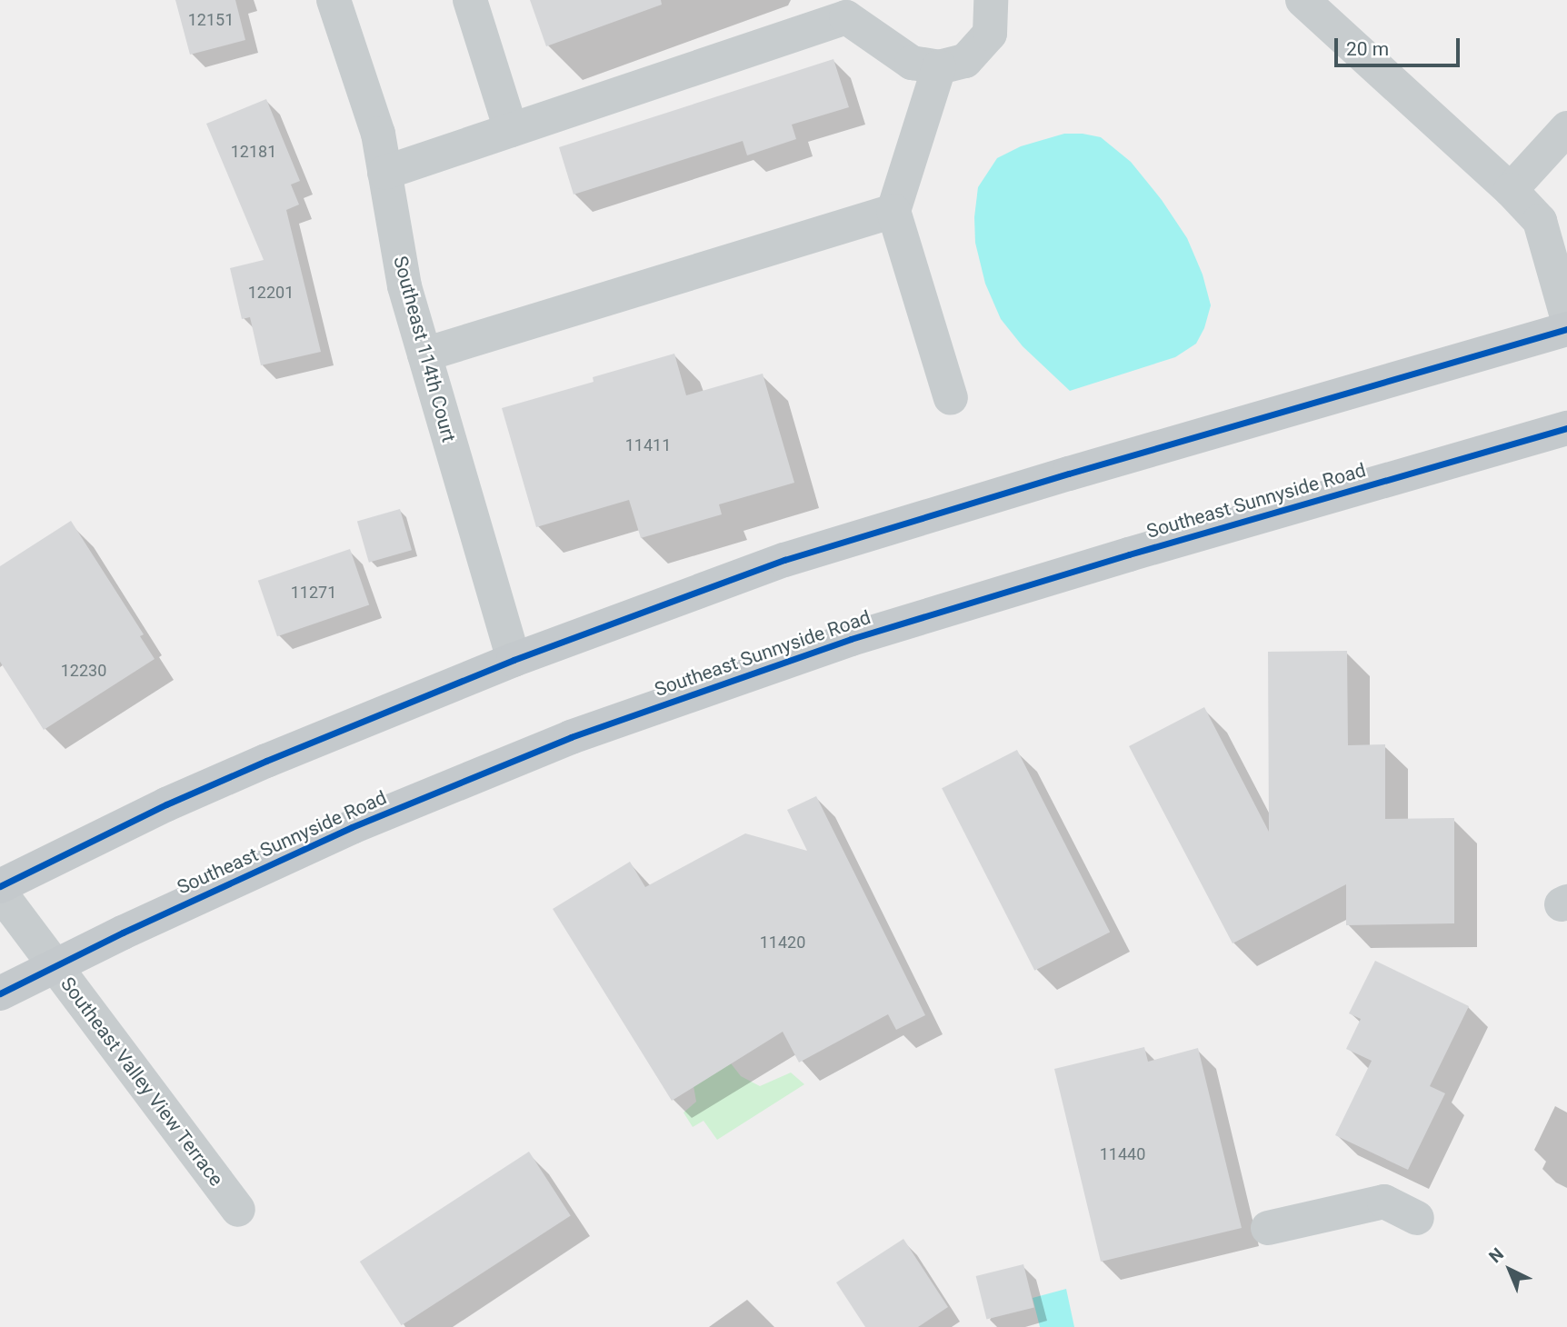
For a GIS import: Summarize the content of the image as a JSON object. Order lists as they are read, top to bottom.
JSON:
{
  "streets": {
    "main road": ["Southeast Sunnyside Road"],
    "street": ["Southeast 114th Court", "Southeast Valley View Terrace"]
  },
  "crossings": [
    ["Southeast Sunnyside Road", "Southeast Valley View Terrace"]
  ],
  "house_numbers": [
    "12151",
    "12181",
    "12201",
    "11411",
    "11271",
    "12230",
    "11420",
    "11440"
  ],
  "scale_bar": "20 m",
  "north": "top left"
}
